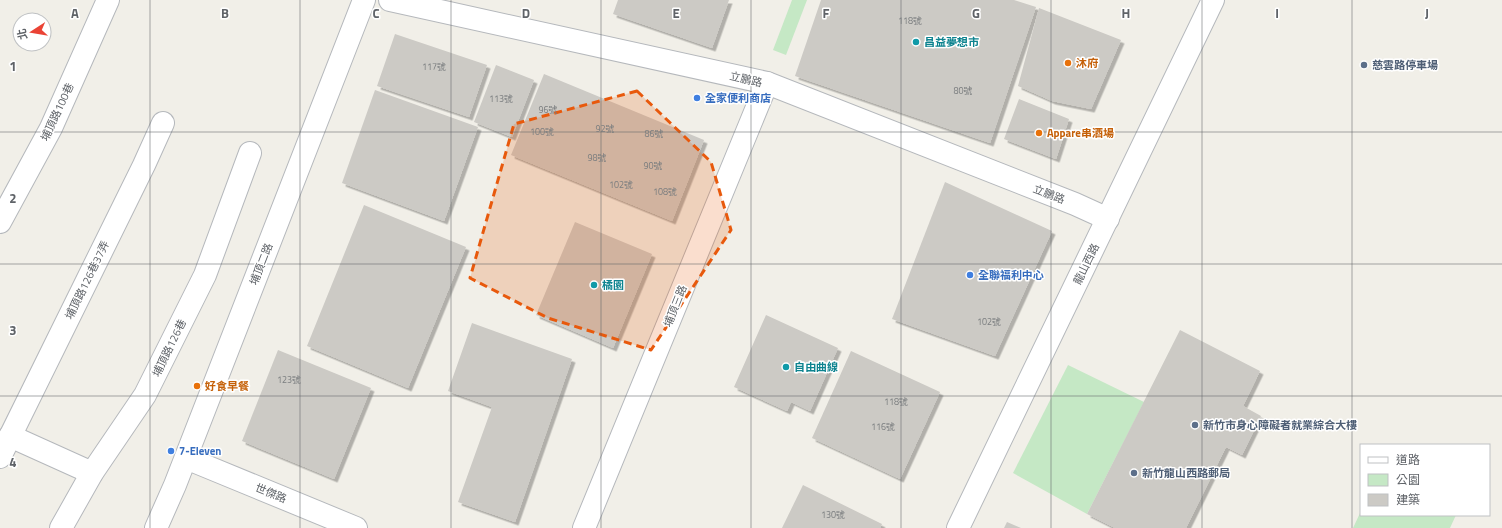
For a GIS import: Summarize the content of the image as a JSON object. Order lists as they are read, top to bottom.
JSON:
{
  "streets": {
    "street": [
      "立鵬路",
      "埔頂路100巷",
      "埔頂二路",
      "龍山西路",
      "埔頂路126巷37弄",
      "埔頂三路",
      "埔頂路126巷",
      "世傑路"
    ]
  },
  "crossings": [
    ["立鵬路", "龍山西路"],
    ["立鵬路", "埔頂三路"],
    ["埔頂二路", "世傑路"]
  ],
  "places": [
    "昌益夢想市",
    "沐府",
    "慈雲路停車場",
    "全家便利商店",
    "Appare串酒場",
    "全聯福利中心",
    "橘園",
    "自由曲線",
    "好食早餐",
    "新竹市身心障礙者就業綜合大樓",
    "7-Eleven",
    "新竹龍山西路郵局"
  ],
  "house_numbers": [
    "118號",
    "117號",
    "80號",
    "113號",
    "96號",
    "92號",
    "100號",
    "86號",
    "98號",
    "90號",
    "102號",
    "108號",
    "102號",
    "123號",
    "118號",
    "116號",
    "130號"
  ],
  "legend": ["道路", "公園", "建築"],
  "north": "left",
  "grid": {
    "columns": [
      "A",
      "B",
      "C",
      "D",
      "E",
      "F",
      "G",
      "H",
      "I",
      "J"
    ],
    "rows": [
      "1",
      "2",
      "3",
      "4"
    ]
  }
}
